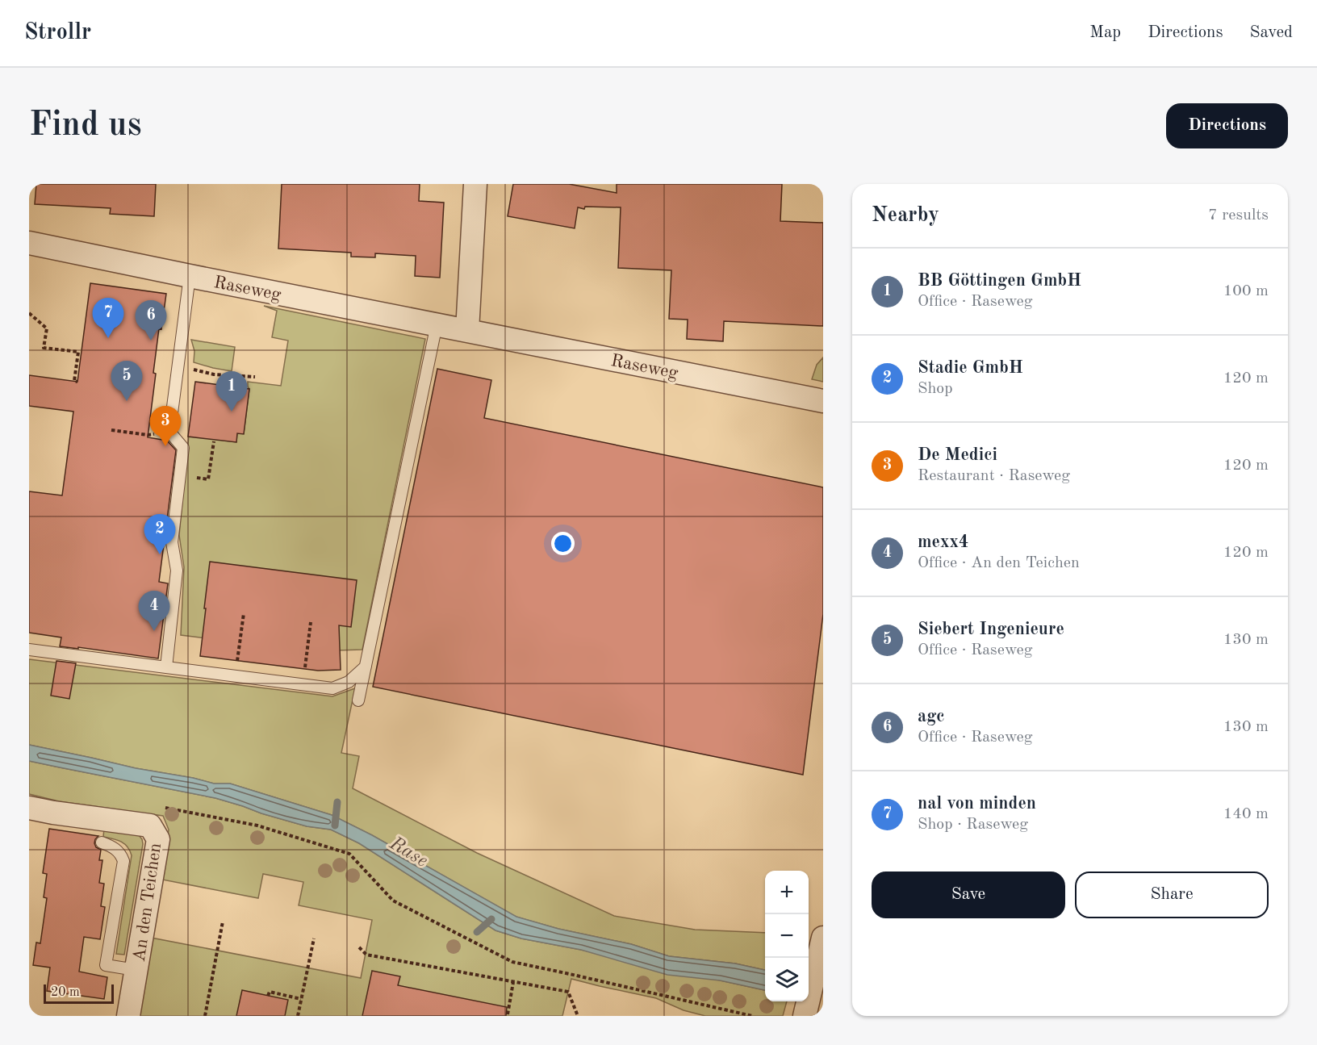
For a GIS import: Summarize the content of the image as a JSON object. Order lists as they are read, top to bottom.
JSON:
{
  "streets": {
    "street": ["Raseweg", "An den Teichen"]
  },
  "water": ["Rase"],
  "scale_bar": "20 m",
  "page": {
    "header": "Strollr",
    "nav": ["Map", "Directions", "Saved"],
    "buttons": [
      "Directions",
      ["Save", "Share"]
    ],
    "title": "Find us",
    "heading": ["Nearby", "7 results"],
    "list": [
      {
        "mark": "1",
        "name": "BB Göttingen GmbH",
        "note": "Office · Raseweg",
        "value": "100 m"
      },
      {
        "mark": "2",
        "name": "Stadie GmbH",
        "note": "Shop",
        "value": "120 m"
      },
      {
        "mark": "3",
        "name": "De Medici",
        "note": "Restaurant · Raseweg",
        "value": "120 m"
      },
      {
        "mark": "4",
        "name": "mexx4",
        "note": "Office · An den Teichen",
        "value": "120 m"
      },
      {
        "mark": "5",
        "name": "Siebert Ingenieure",
        "note": "Office · Raseweg",
        "value": "130 m"
      },
      {
        "mark": "6",
        "name": "agc",
        "note": "Office · Raseweg",
        "value": "130 m"
      },
      {
        "mark": "7",
        "name": "nal von minden",
        "note": "Shop · Raseweg",
        "value": "140 m"
      }
    ],
    "pins": [
      "7",
      "6",
      "5",
      "1",
      "3",
      "2",
      "4"
    ],
    "map_buttons": ["+", "−"],
    "scale": "20 m"
  }
}
